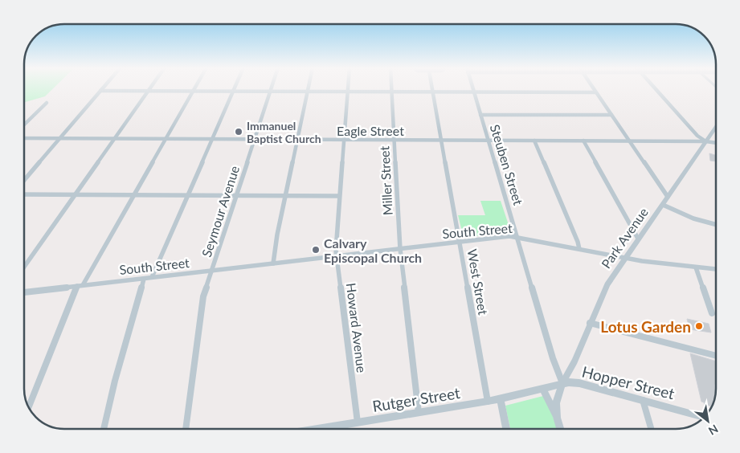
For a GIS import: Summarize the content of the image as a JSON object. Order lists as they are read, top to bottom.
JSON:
{
  "streets": {
    "street": [
      "Eagle Street",
      "Steuben Street",
      "Miller Street",
      "Seymour Avenue",
      "South Street",
      "Park Avenue",
      "West Street",
      "Howard Avenue",
      "Hopper Street",
      "Rutger Street"
    ]
  },
  "crossings": [
    ["Eagle Street", "Steuben Street"],
    ["Eagle Street", "Miller Street"],
    ["Eagle Street", "Seymour Avenue"],
    ["Eagle Street", "Park Avenue"],
    ["Eagle Street", "West Street"],
    ["Eagle Street", "Howard Avenue"],
    ["Steuben Street", "South Street"],
    ["Steuben Street", "Park Avenue"],
    ["Steuben Street", "Hopper Street"],
    ["Steuben Street", "Rutger Street"],
    ["Miller Street", "South Street"],
    ["Miller Street", "Rutger Street"],
    ["Seymour Avenue", "South Street"],
    ["South Street", "Park Avenue"],
    ["South Street", "West Street"],
    ["South Street", "Howard Avenue"],
    ["Park Avenue", "Hopper Street"],
    ["Park Avenue", "Rutger Street"],
    ["West Street", "Rutger Street"],
    ["Howard Avenue", "Rutger Street"],
    ["Hopper Street", "Rutger Street"]
  ],
  "places": ["Immanuel Baptist Church", "Calvary Episcopal Church", "Lotus Garden"],
  "north": "bottom right"
}
